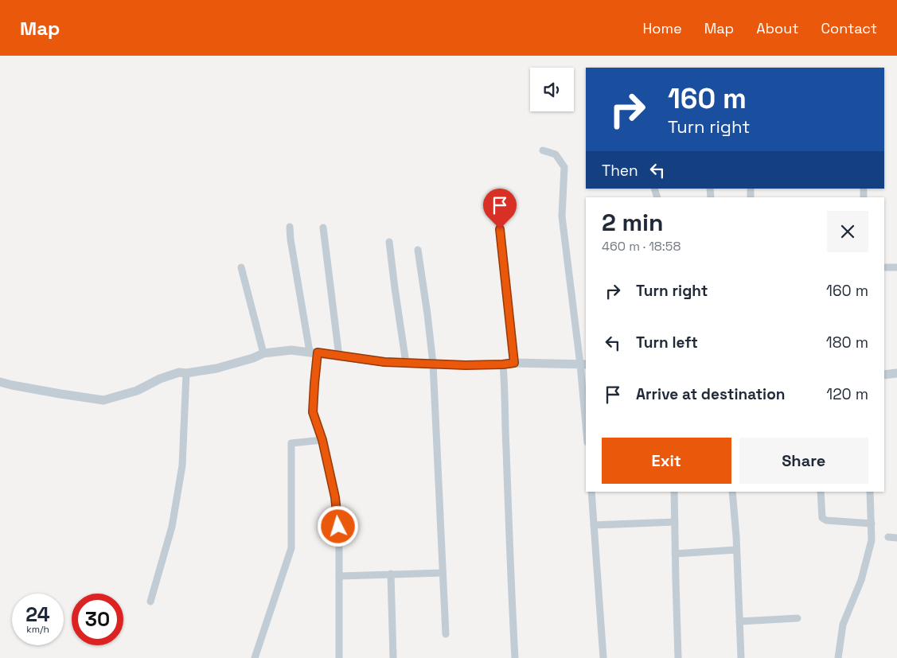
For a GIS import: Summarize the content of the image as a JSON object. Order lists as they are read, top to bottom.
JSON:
{
  "page": {
    "header": "Map",
    "nav": [
      "Home",
      "Map",
      "About",
      "Contact"
    ],
    "turn": ["160 m", "Turn right"],
    "then": "Then",
    "heading": ["2 min", "460 m · 18:58"],
    "list": [
      {
        "name": "Turn right",
        "value": "160 m"
      },
      {
        "name": "Turn left",
        "value": "180 m"
      },
      {
        "name": "Arrive at destination",
        "value": "120 m"
      }
    ],
    "buttons": ["Exit", "Share"],
    "speed": "24 km/h",
    "limit": "30"
  }
}
